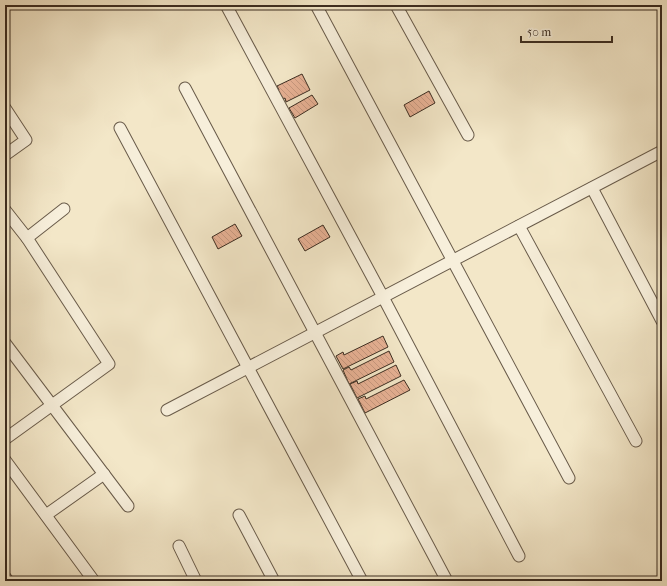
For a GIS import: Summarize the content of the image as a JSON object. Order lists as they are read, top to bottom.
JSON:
{
  "scale_bar": "50 m"
}
